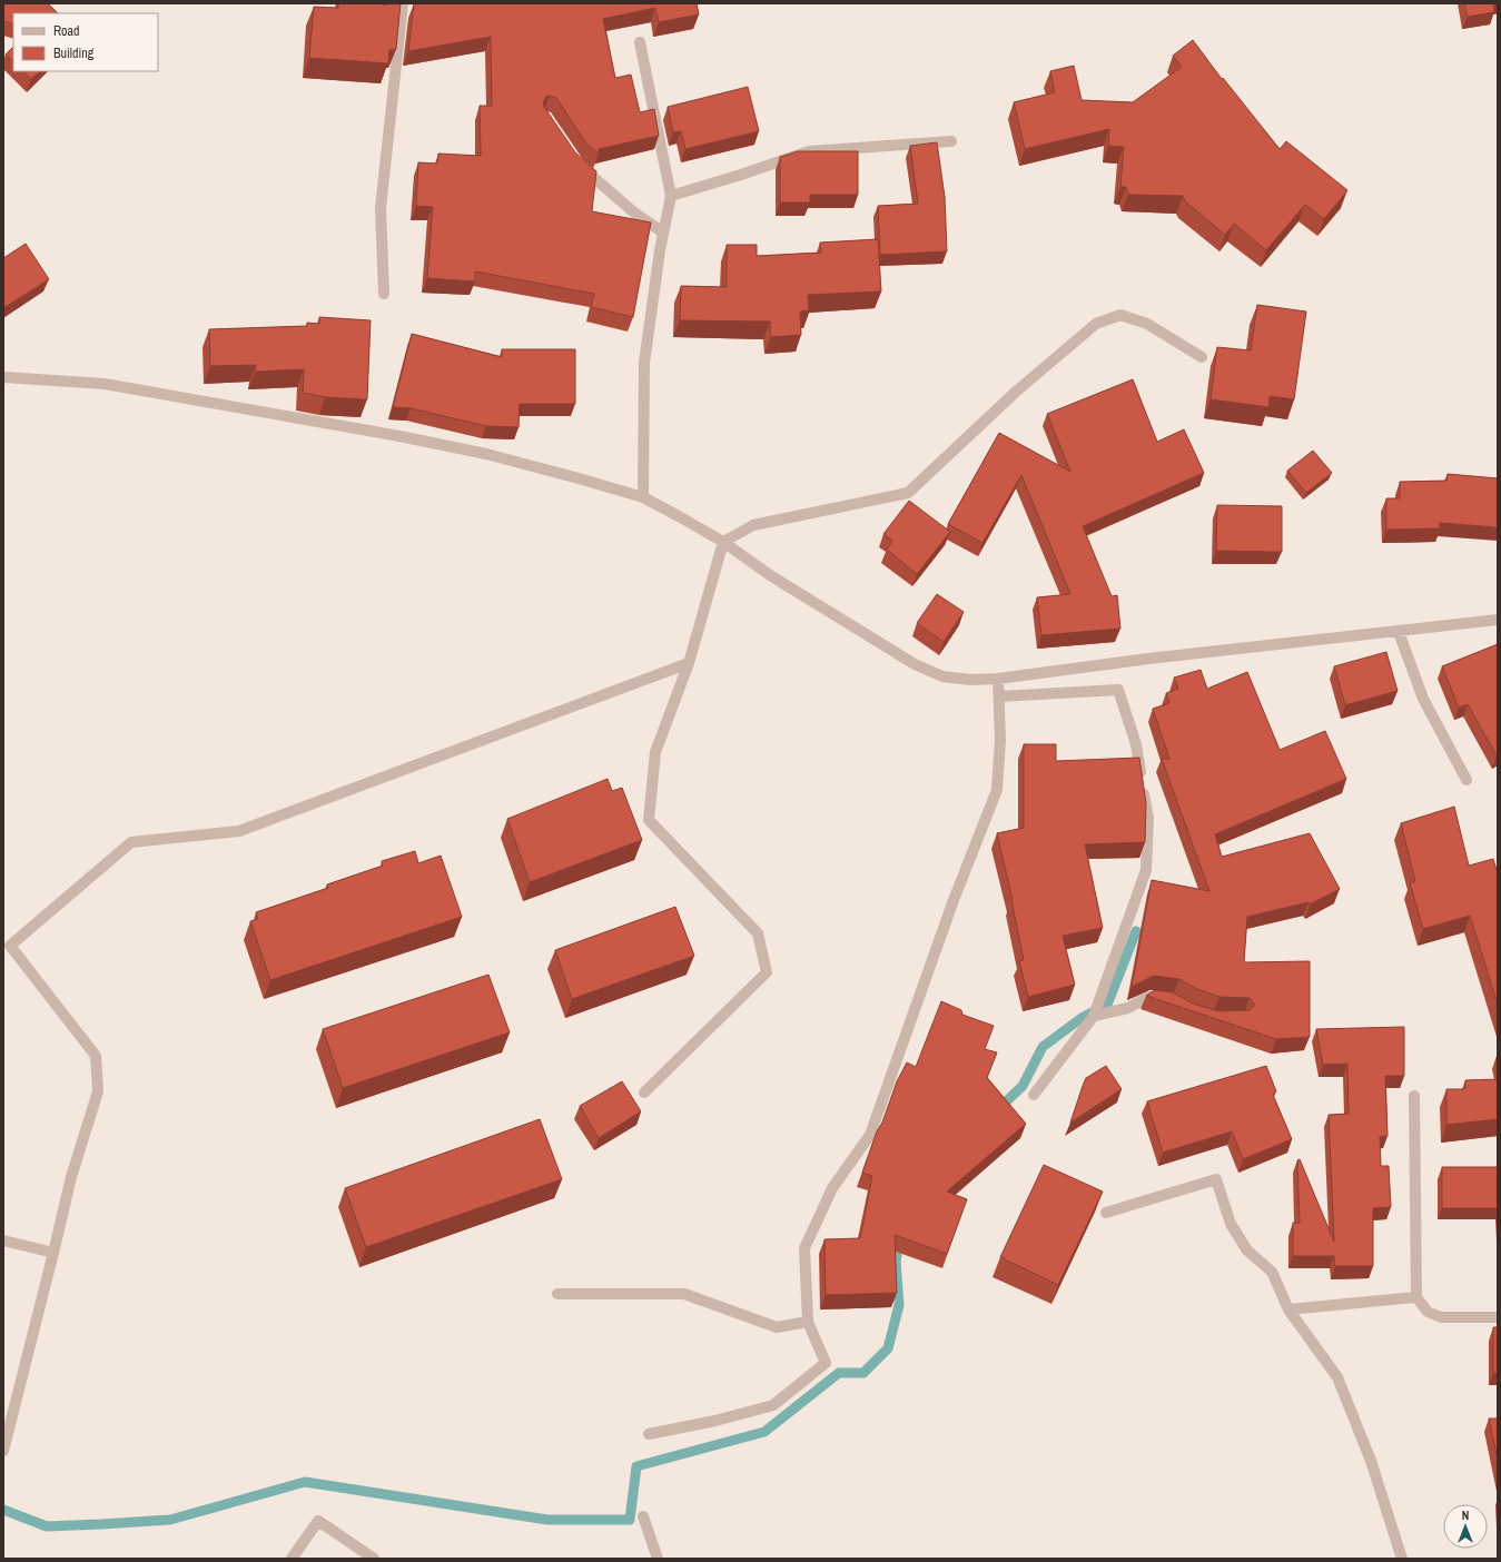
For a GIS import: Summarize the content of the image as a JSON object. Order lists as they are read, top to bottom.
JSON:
{
  "legend": ["Road", "Building"],
  "north": "top"
}
